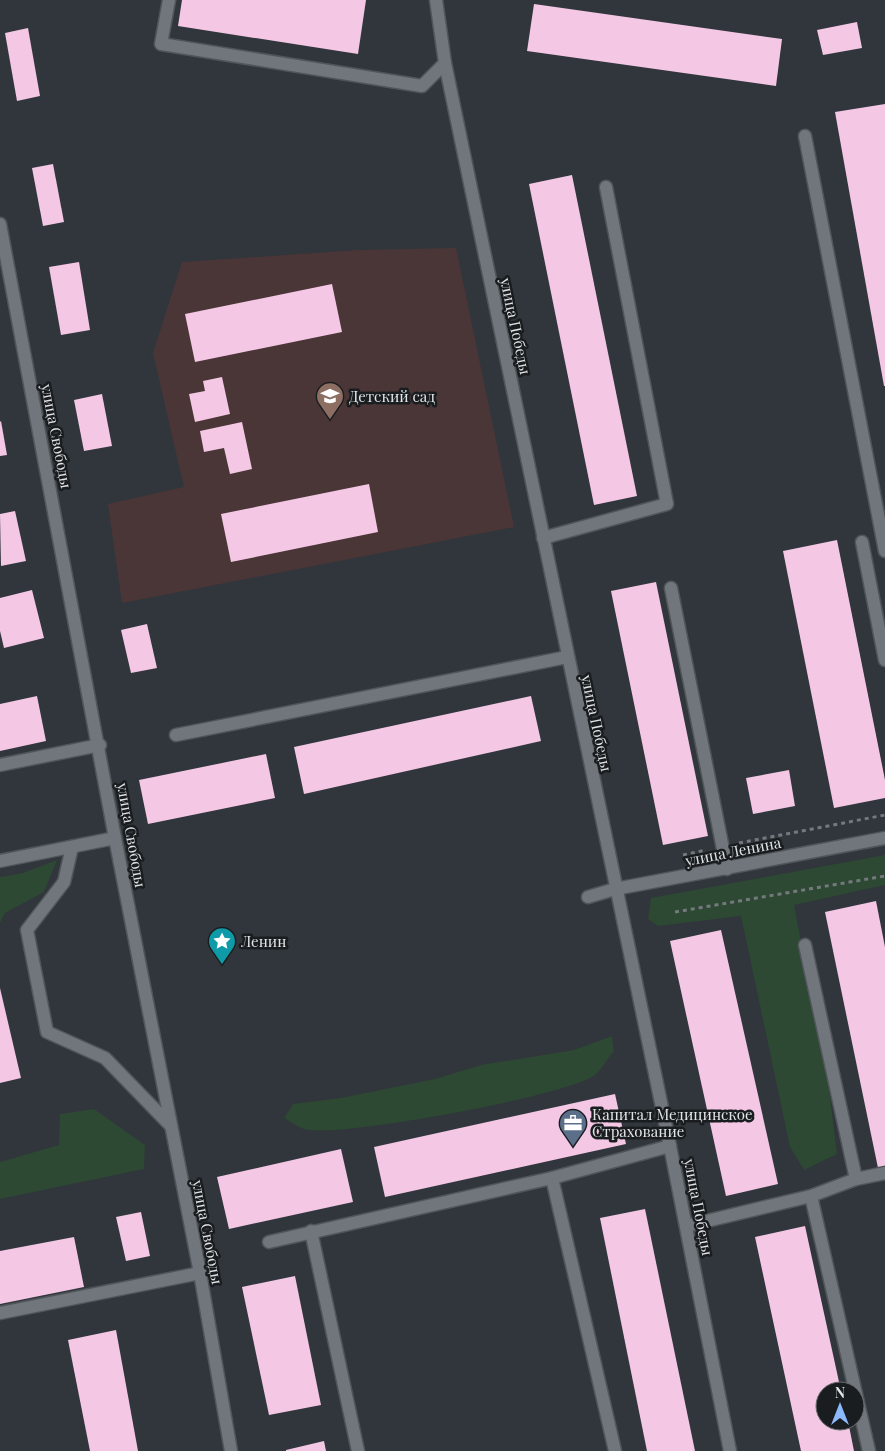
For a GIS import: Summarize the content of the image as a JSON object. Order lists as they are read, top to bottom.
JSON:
{
  "streets": {
    "street": ["улица Победы", "улица Свободы", "улица Ленина"]
  },
  "crossings": [
    ["улица Победы", "улица Ленина"]
  ],
  "places": {
    "school or university": ["Детский сад"],
    "place": ["Ленин"],
    "office": ["Капитал Медицинское Страхование"]
  },
  "north": "top"
}
